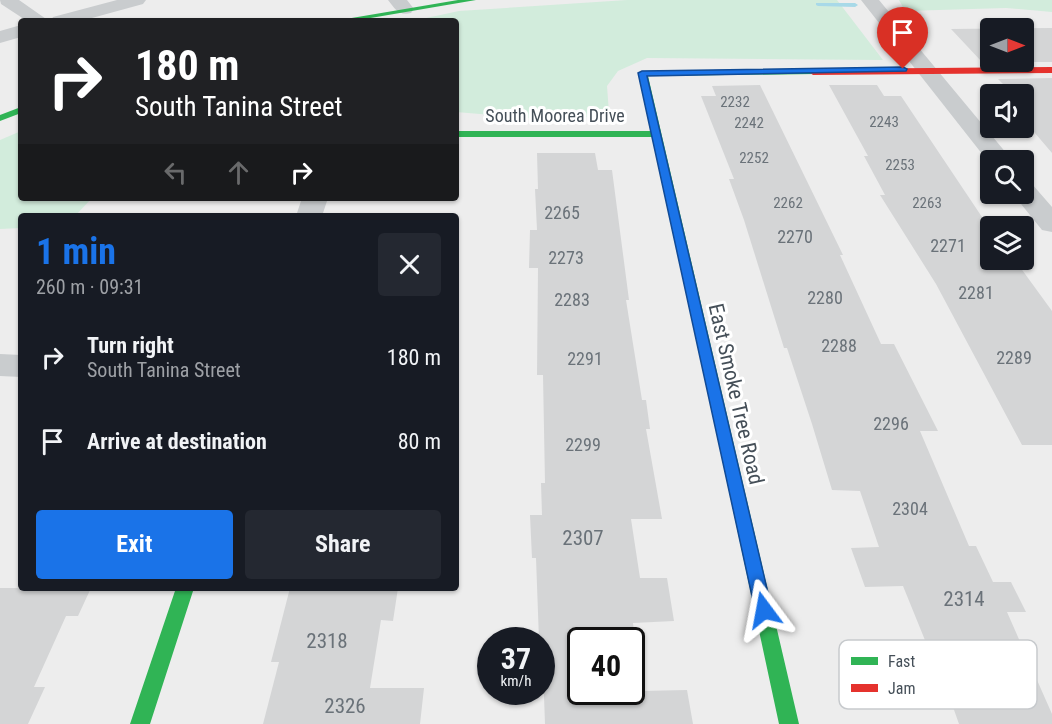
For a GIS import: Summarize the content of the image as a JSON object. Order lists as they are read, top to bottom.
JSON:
{
  "streets": {
    "street": ["South Moorea Drive", "East Smoke Tree Road"]
  },
  "crossings": [
    ["South Moorea Drive", "East Smoke Tree Road"]
  ],
  "house_numbers": [
    "2232",
    "2243",
    "2242",
    "2252",
    "2253",
    "2262",
    "2263",
    "2265",
    "2270",
    "2271",
    "2273",
    "2281",
    "2280",
    "2283",
    "2288",
    "2289",
    "2291",
    "2296",
    "2299",
    "2304",
    "2307",
    "2314",
    "2318",
    "2326"
  ],
  "legend": ["Fast", "Jam"],
  "north": "right",
  "page": {
    "turn": ["180 m", "South Tanina Street"],
    "heading": ["1 min", "260 m · 09:31"],
    "list": [
      {
        "name": "Turn right",
        "note": "South Tanina Street",
        "value": "180 m"
      },
      {
        "name": "Arrive at destination",
        "value": "80 m"
      }
    ],
    "buttons": ["Exit", "Share"],
    "speed": "37 km/h",
    "limit": "40"
  }
}
